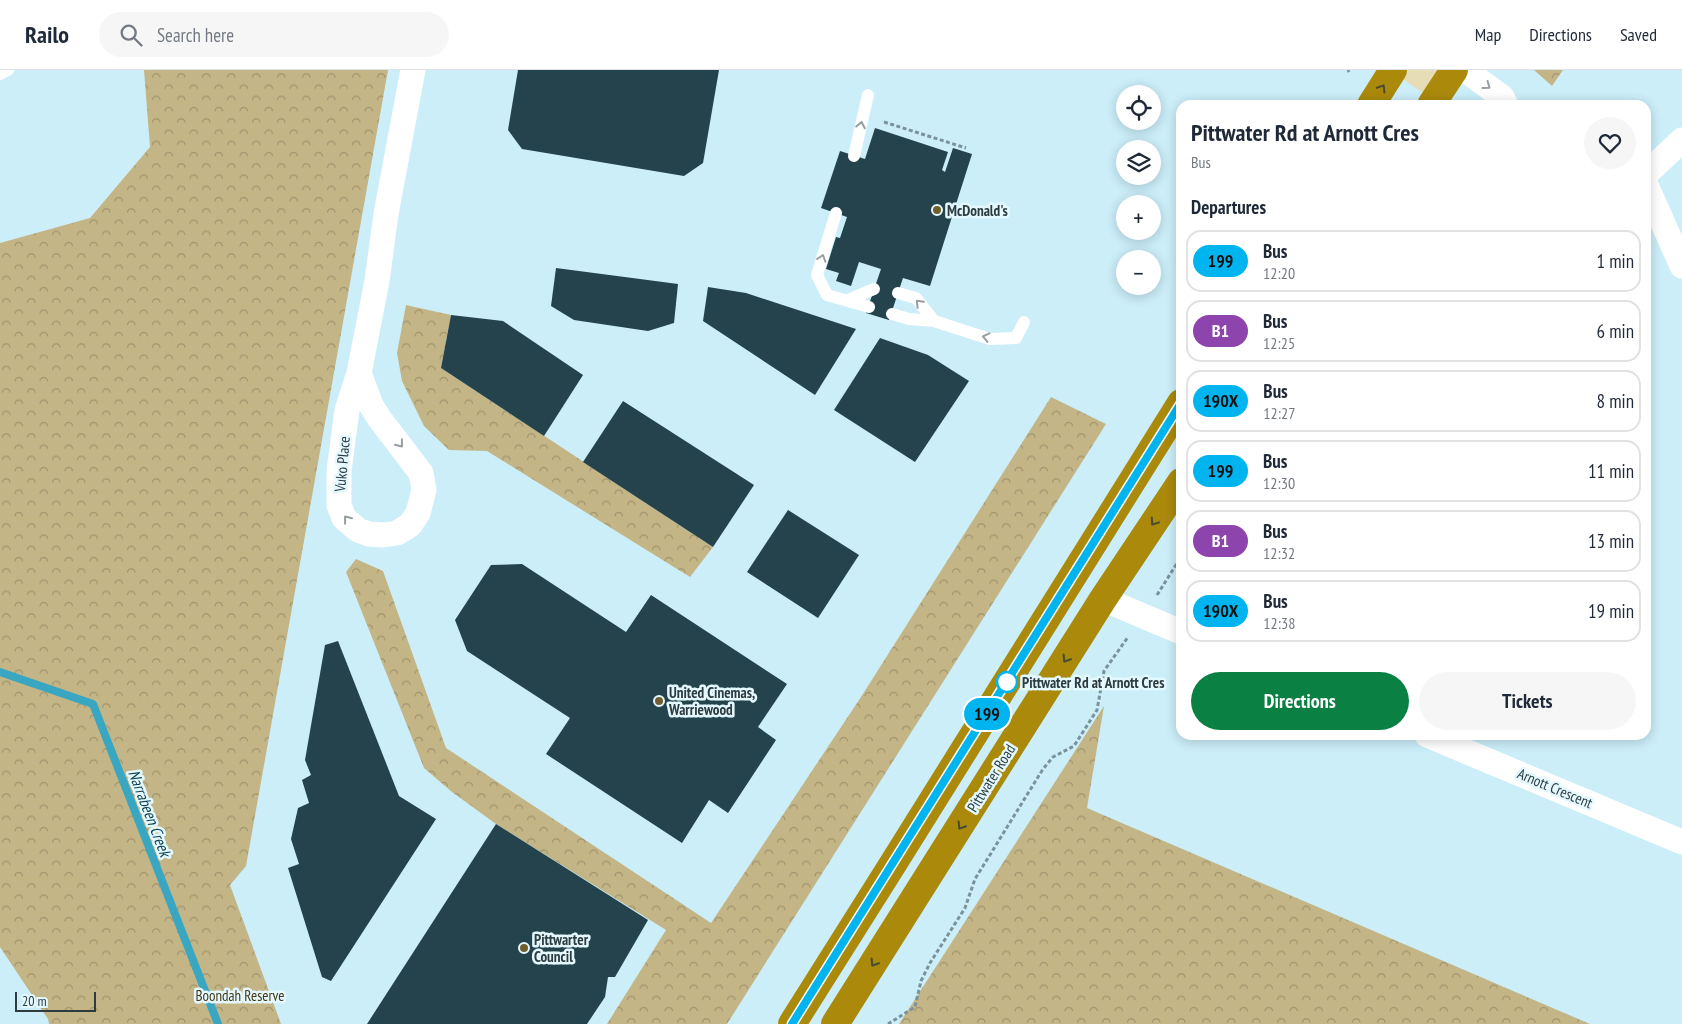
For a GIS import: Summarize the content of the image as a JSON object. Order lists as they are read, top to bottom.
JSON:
{
  "streets": {
    "highway": ["Pittwater Road"],
    "street": ["Vuko Place", "Arnott Crescent"]
  },
  "water": ["Narrabeen Creek"],
  "parks": ["Boondah Reserve"],
  "places": [
    "McDonald's",
    "Pittwater Rd at Arnott Cres",
    "United Cinemas, Warriewood",
    "Pittwarter Council"
  ],
  "lines": ["bus line 199"],
  "scale_bar": "20 m",
  "page": {
    "header": "Railo",
    "search": "Search here",
    "nav": ["Map", "Directions", "Saved"],
    "on_map": "199",
    "map_buttons": ["+", "−"],
    "heading": [
      ["Pittwater Rd at Arnott Cres", "Bus"],
      "Departures"
    ],
    "list": [
      {
        "mark": "199",
        "name": "Bus",
        "note": "12:20",
        "value": "1 min"
      },
      {
        "mark": "B1",
        "name": "Bus",
        "note": "12:25",
        "value": "6 min"
      },
      {
        "mark": "190X",
        "name": "Bus",
        "note": "12:27",
        "value": "8 min"
      },
      {
        "mark": "199",
        "name": "Bus",
        "note": "12:30",
        "value": "11 min"
      },
      {
        "mark": "B1",
        "name": "Bus",
        "note": "12:32",
        "value": "13 min"
      },
      {
        "mark": "190X",
        "name": "Bus",
        "note": "12:38",
        "value": "19 min"
      }
    ],
    "buttons": ["Directions", "Tickets"],
    "scale": "20 m"
  }
}
